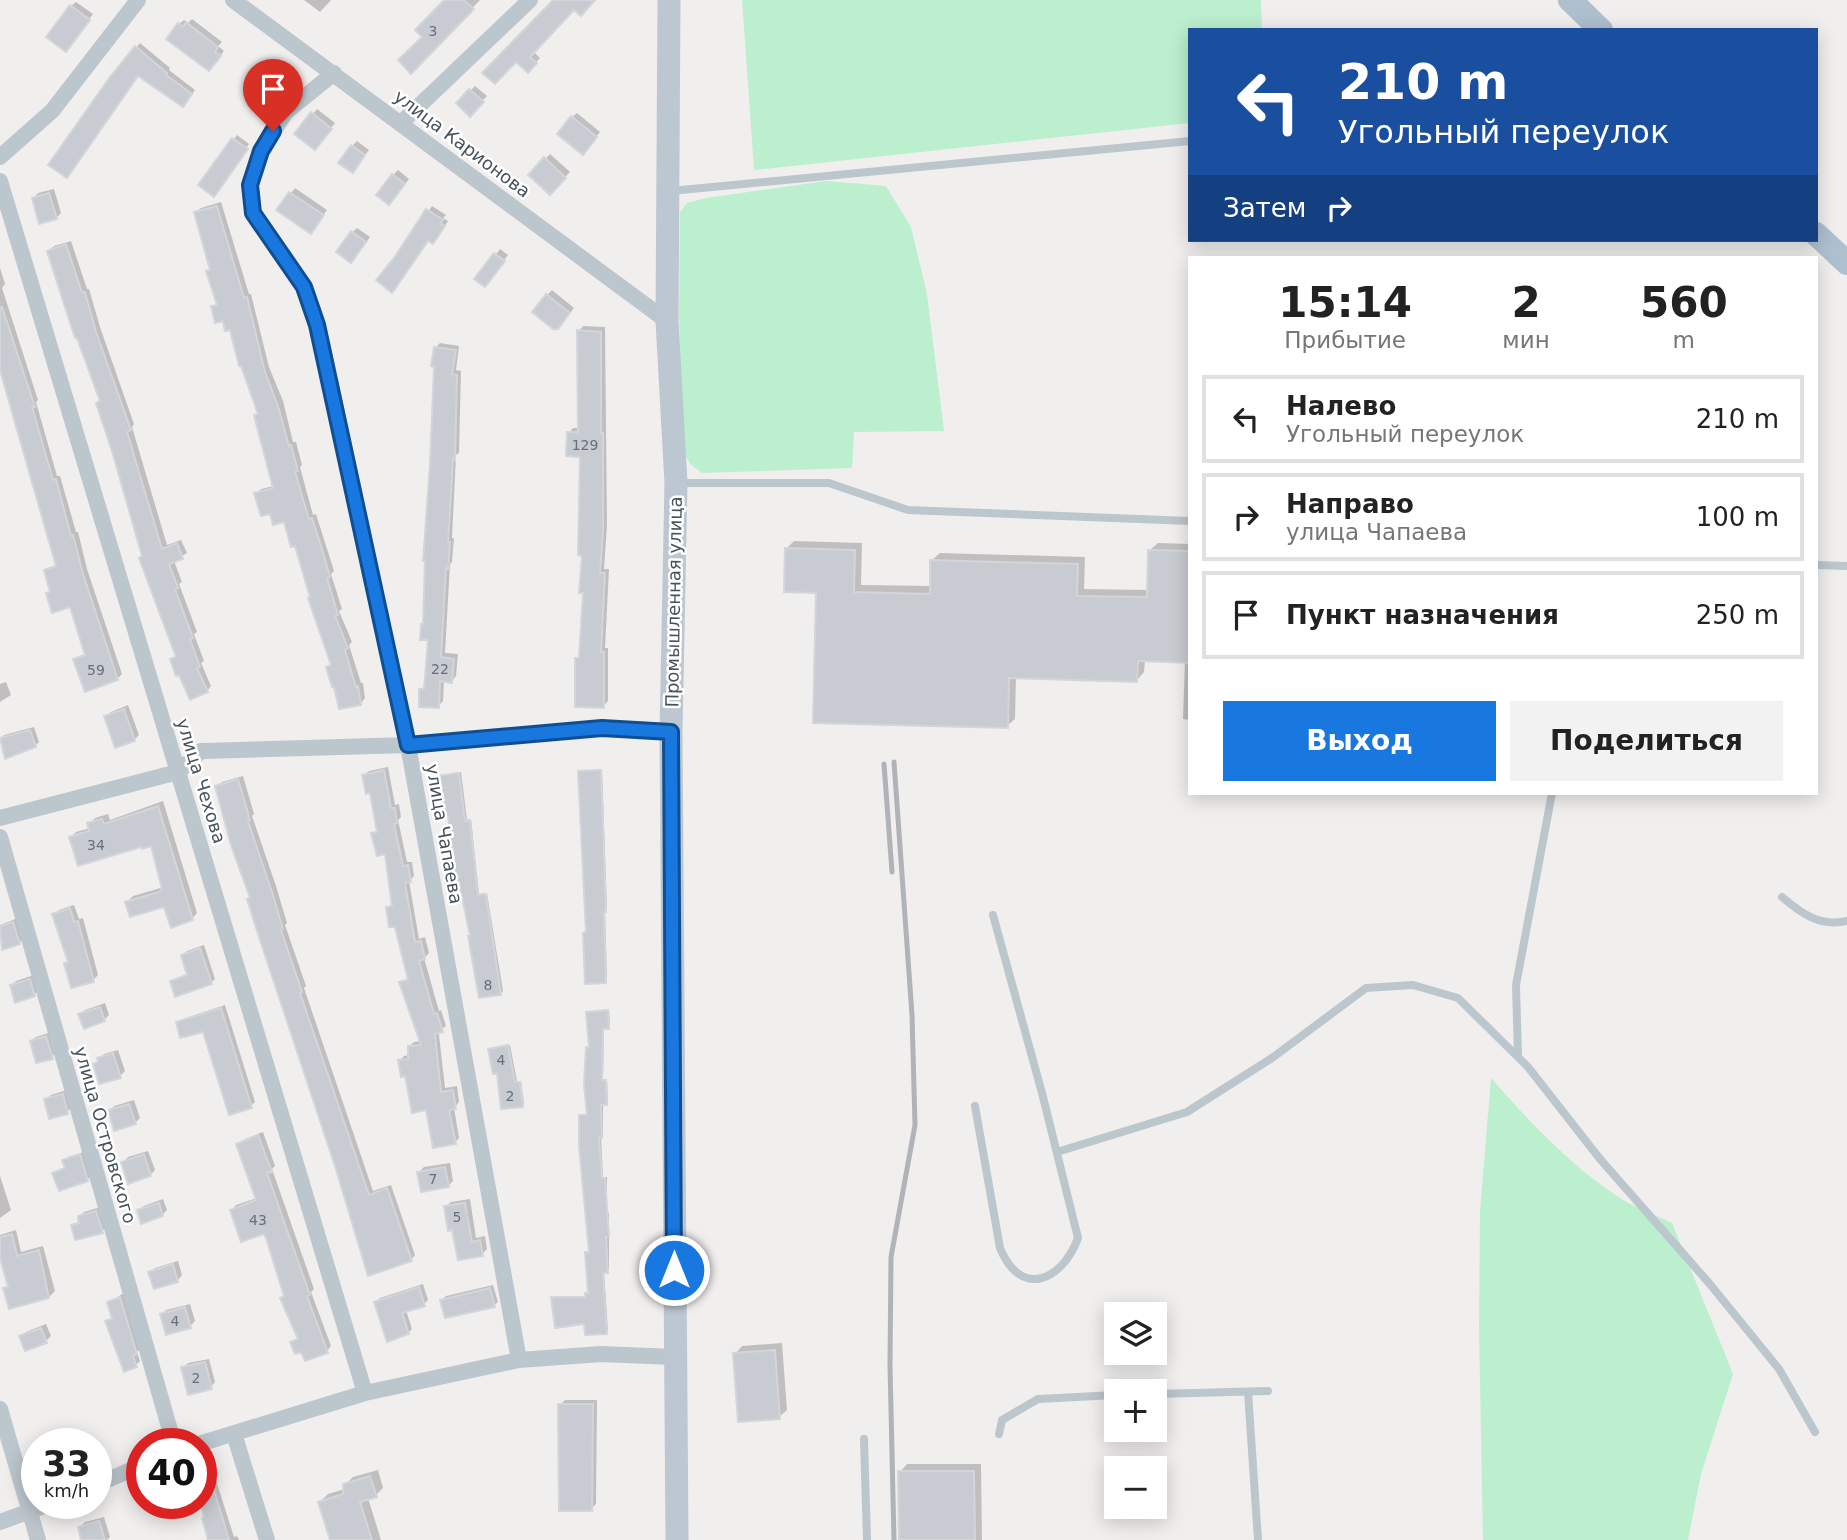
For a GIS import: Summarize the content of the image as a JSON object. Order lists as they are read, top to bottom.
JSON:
{
  "streets": {
    "street": [
      "улица Карионова",
      "Промышленная улица",
      "улица Чехова",
      "улица Чапаева",
      "улица Островского"
    ]
  },
  "crossings": [
    ["улица Карионова", "Промышленная улица"],
    ["улица Карионова", "улица Чапаева"]
  ],
  "house_numbers": [
    "3",
    "129",
    "22",
    "59",
    "34",
    "8",
    "4",
    "2",
    "7",
    "5",
    "43",
    "4",
    "2"
  ],
  "page": {
    "turn": ["210 m", "Угольный переулок"],
    "then": "Затем",
    "eta": [
      "15:14",
      "Прибытие",
      "2",
      "мин",
      "560",
      "m"
    ],
    "list": [
      {
        "name": "Налево",
        "note": "Угольный переулок",
        "value": "210 m"
      },
      {
        "name": "Направо",
        "note": "улица Чапаева",
        "value": "100 m"
      },
      {
        "name": "Пункт назначения",
        "value": "250 m"
      }
    ],
    "buttons": ["Выход", "Поделиться"],
    "map_buttons": ["+", "−"],
    "speed": "33 km/h",
    "limit": "40"
  }
}
